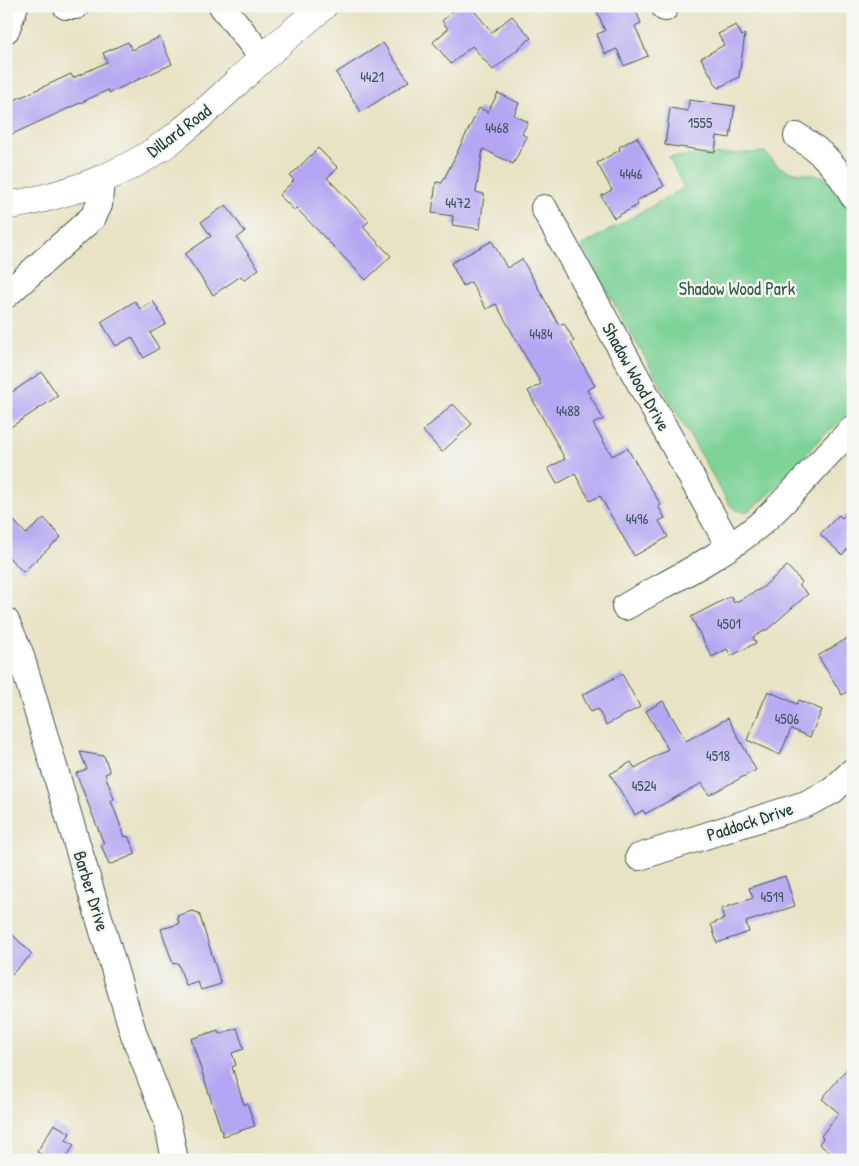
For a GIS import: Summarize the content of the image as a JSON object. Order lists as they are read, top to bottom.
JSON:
{
  "streets": {
    "street": [
      "Dillard Road",
      "Shadow Wood Drive",
      "Paddock Drive",
      "Barber Drive"
    ]
  },
  "parks": ["Shadow Wood Park"],
  "house_numbers": [
    "4421",
    "1555",
    "4468",
    "4446",
    "4472",
    "4484",
    "4488",
    "4496",
    "4501",
    "4506",
    "4518",
    "4524",
    "4519"
  ]
}
